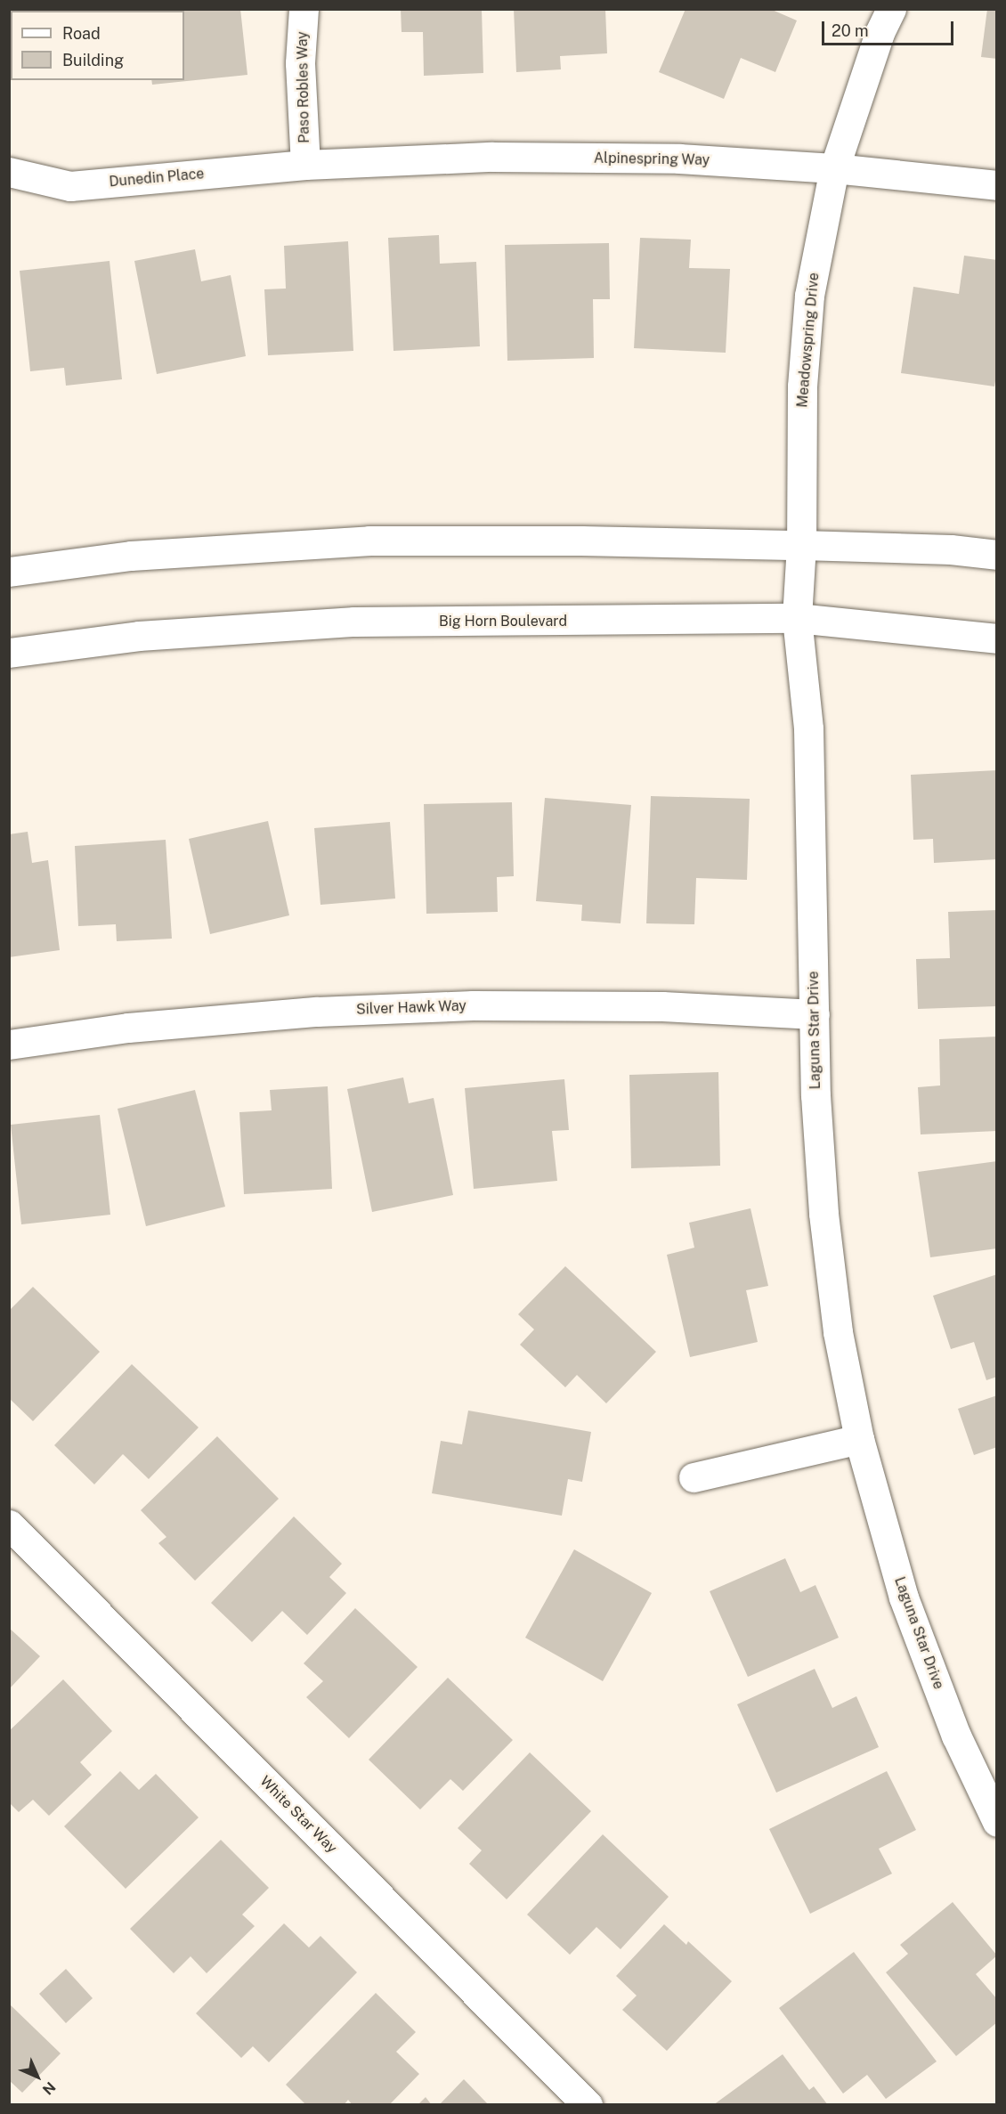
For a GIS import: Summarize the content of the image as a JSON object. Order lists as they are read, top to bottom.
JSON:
{
  "streets": {
    "street": [
      "Paso Robles Way",
      "Alpinespring Way",
      "Dunedin Place",
      "Meadowspring Drive",
      "Big Horn Boulevard",
      "Silver Hawk Way",
      "Laguna Star Drive",
      "White Star Way"
    ]
  },
  "crossings": [
    ["Paso Robles Way", "Alpinespring Way"],
    ["Paso Robles Way", "Dunedin Place"],
    ["Alpinespring Way", "Dunedin Place"],
    ["Alpinespring Way", "Meadowspring Drive"],
    ["Meadowspring Drive", "Big Horn Boulevard"],
    ["Meadowspring Drive", "Laguna Star Drive"],
    ["Big Horn Boulevard", "Laguna Star Drive"],
    ["Silver Hawk Way", "Laguna Star Drive"]
  ],
  "legend": ["Road", "Building"],
  "scale_bar": "20 m",
  "north": "bottom right"
}
